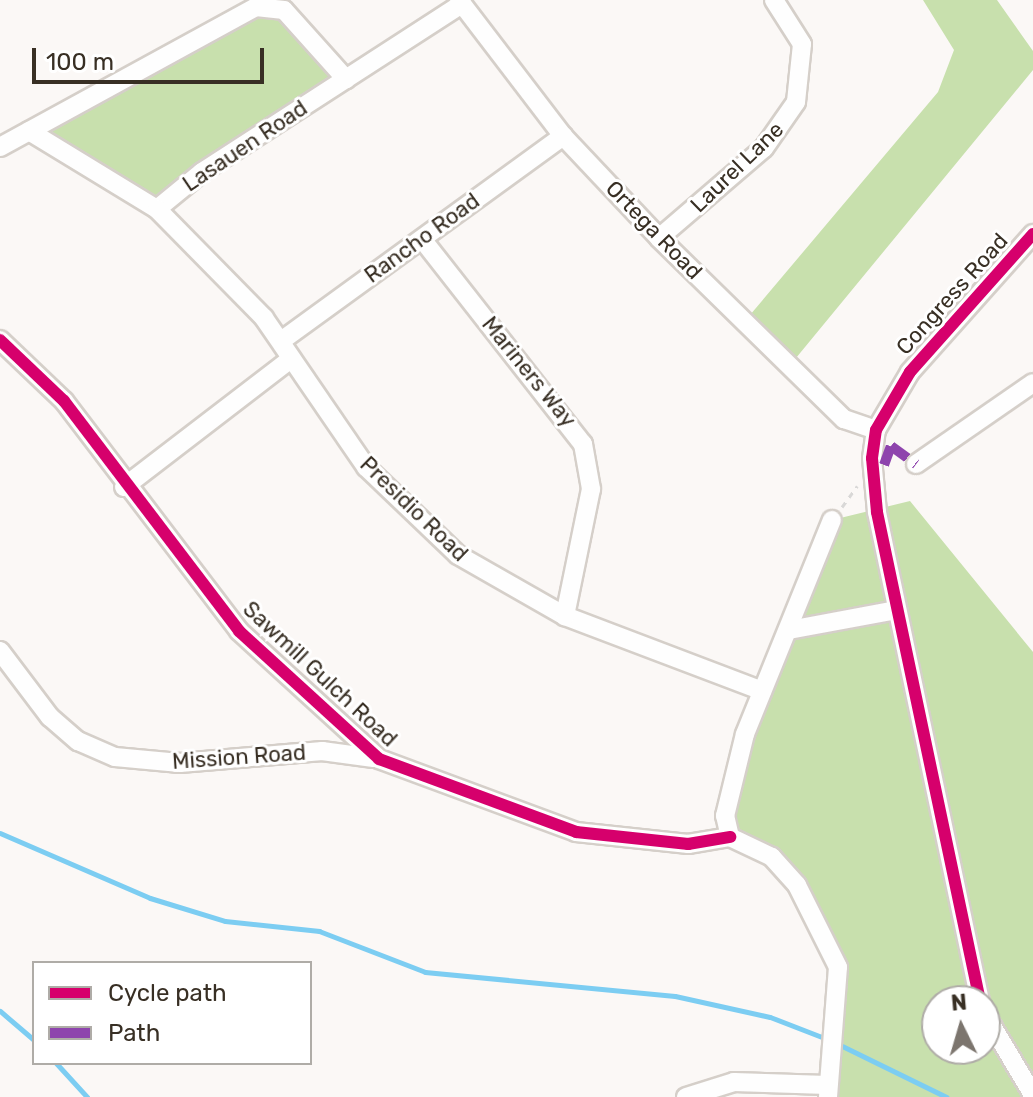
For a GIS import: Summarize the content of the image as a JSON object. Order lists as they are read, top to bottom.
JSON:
{
  "streets": {
    "street": [
      "Lasauen Road",
      "Laurel Lane",
      "Ortega Road",
      "Rancho Road",
      "Congress Road",
      "Mariners Way",
      "Presidio Road",
      "Sawmill Gulch Road",
      "Mission Road"
    ]
  },
  "crossings": [
    ["Lasauen Road", "Ortega Road"],
    ["Lasauen Road", "Presidio Road"],
    ["Laurel Lane", "Ortega Road"],
    ["Ortega Road", "Rancho Road"],
    ["Ortega Road", "Congress Road"],
    ["Rancho Road", "Mariners Way"],
    ["Rancho Road", "Presidio Road"],
    ["Mariners Way", "Presidio Road"],
    ["Sawmill Gulch Road", "Mission Road"]
  ],
  "legend": ["Cycle path", "Path"],
  "scale_bar": "100 m",
  "north": "top"
}
